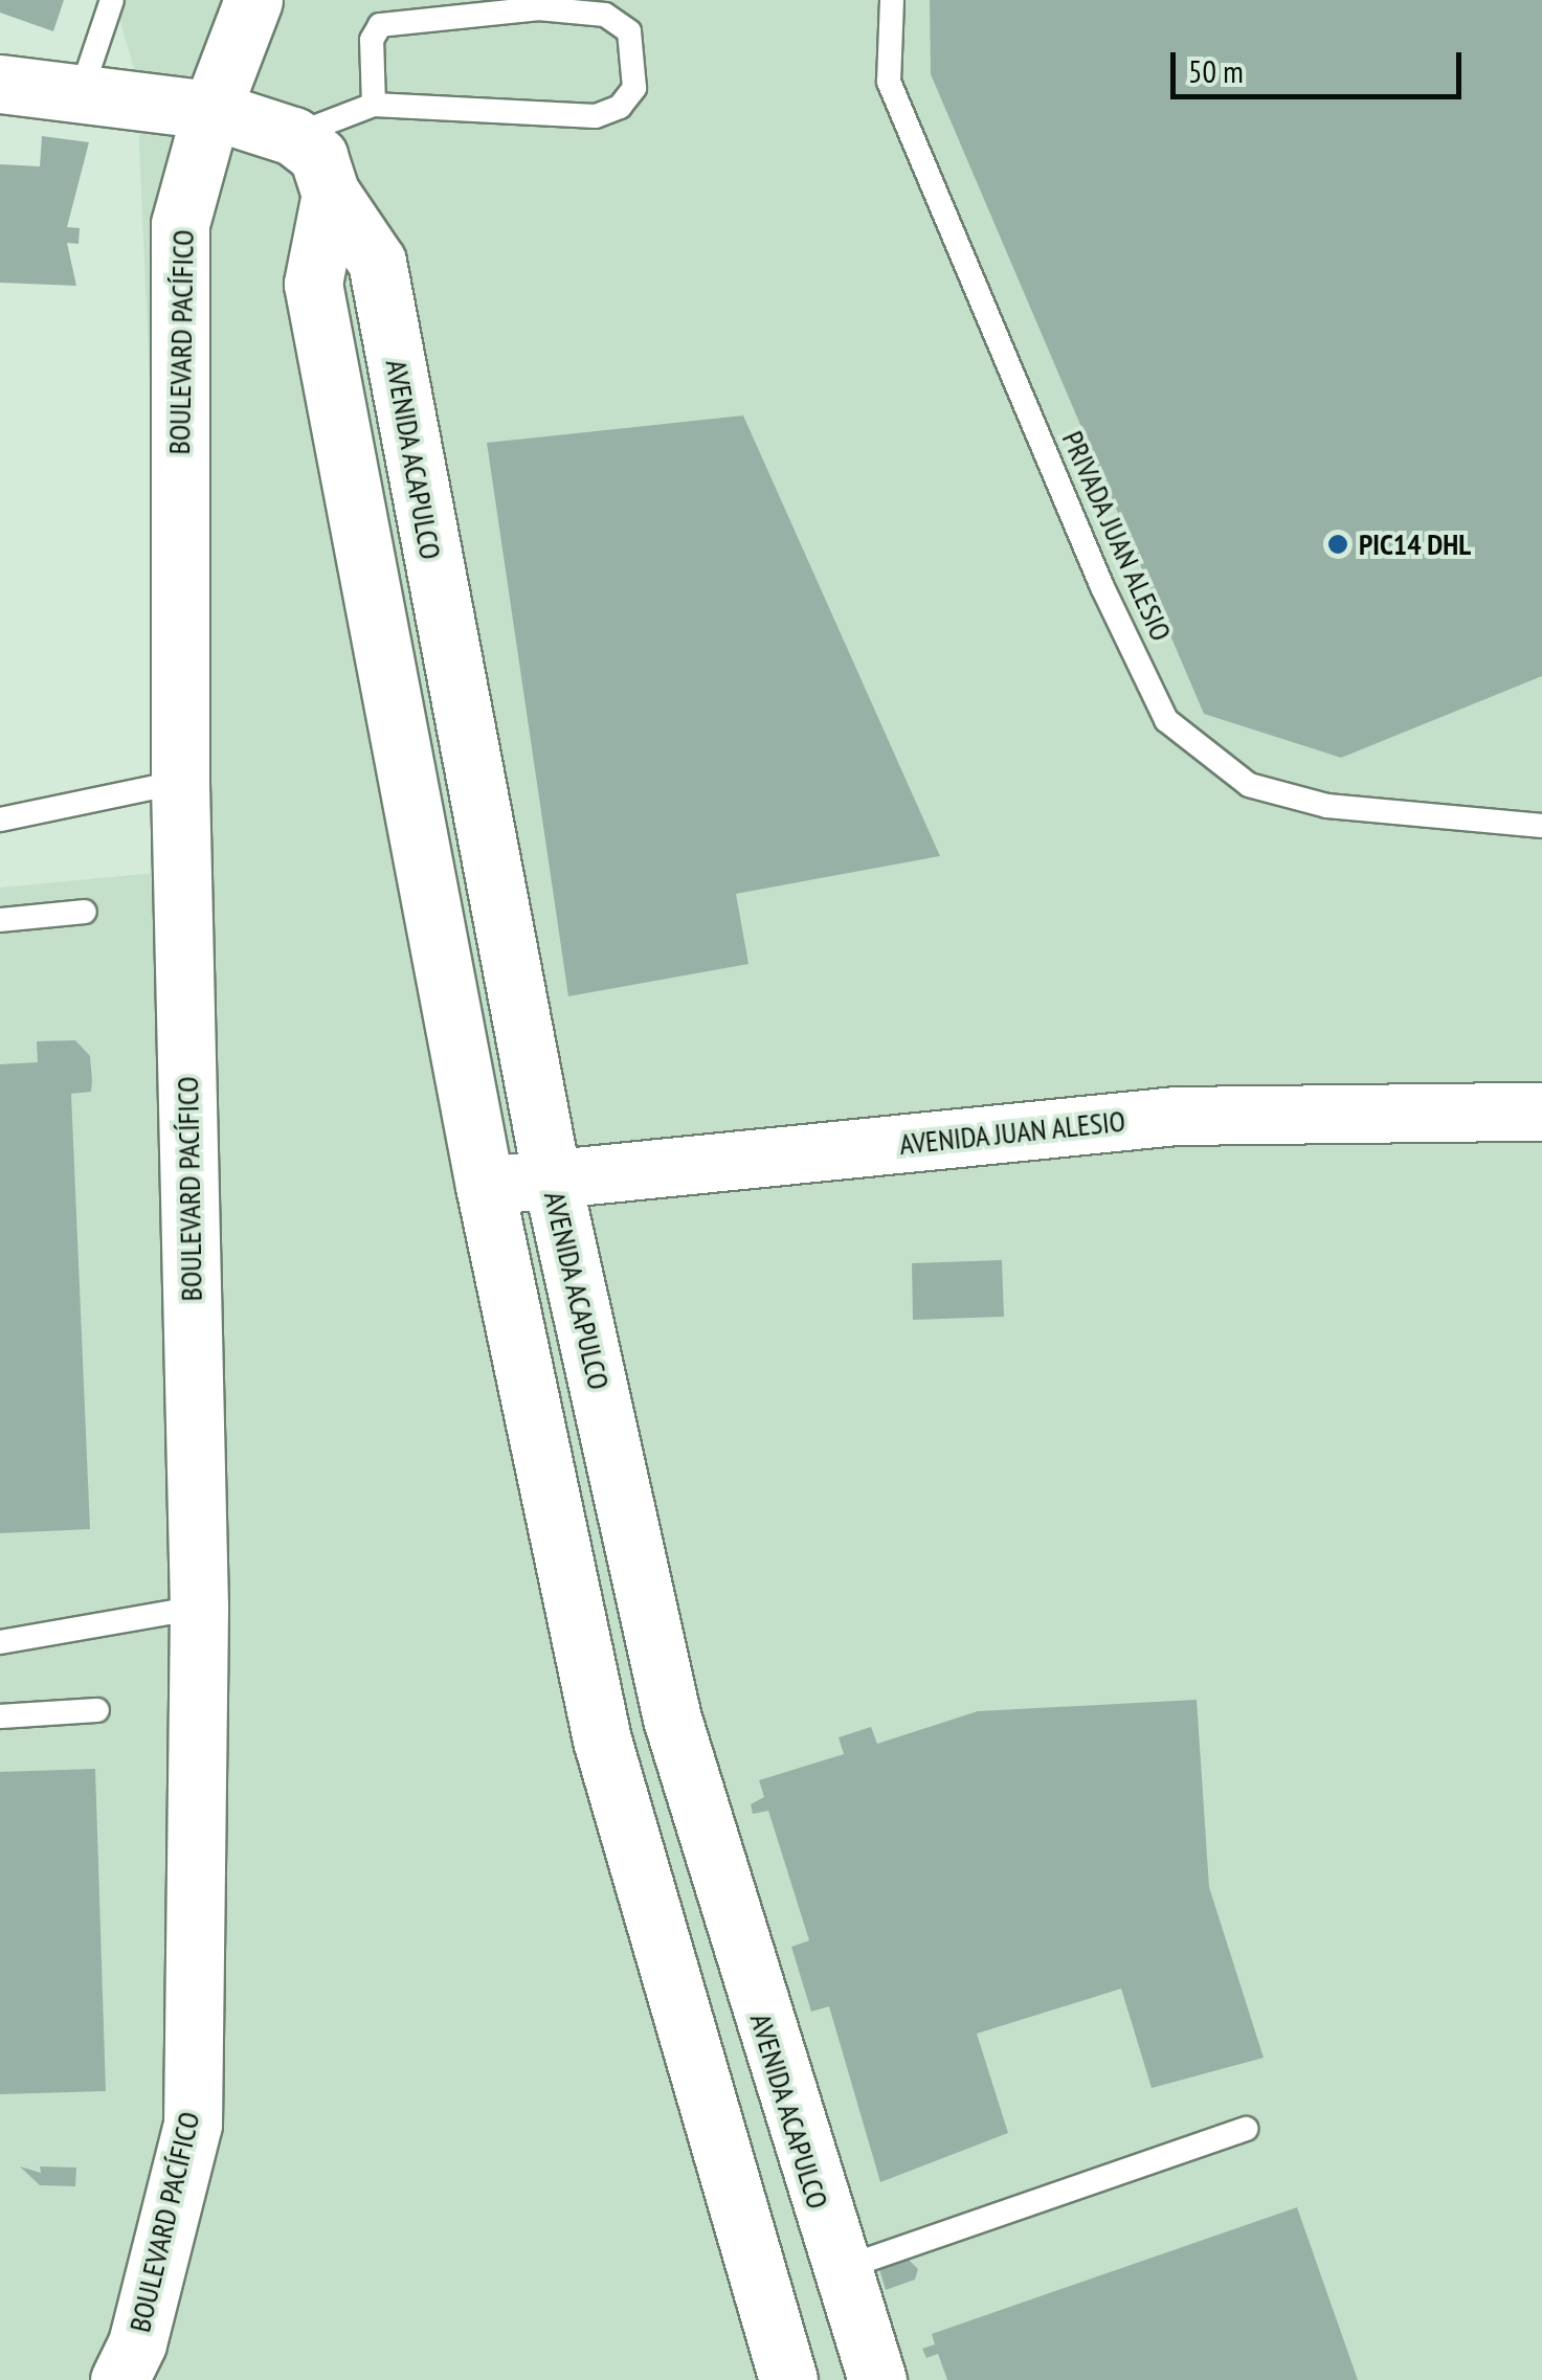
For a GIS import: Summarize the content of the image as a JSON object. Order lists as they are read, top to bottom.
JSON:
{
  "streets": {
    "main road": ["BOULEVARD PACÍFICO", "AVENIDA ACAPULCO", "AVENIDA JUAN ALESIO"],
    "lane": ["PRIVADA JUAN ALESIO"]
  },
  "crossings": [
    ["AVENIDA ACAPULCO", "AVENIDA JUAN ALESIO"]
  ],
  "places": ["PIC14 DHL"],
  "scale_bar": "50 m"
}
